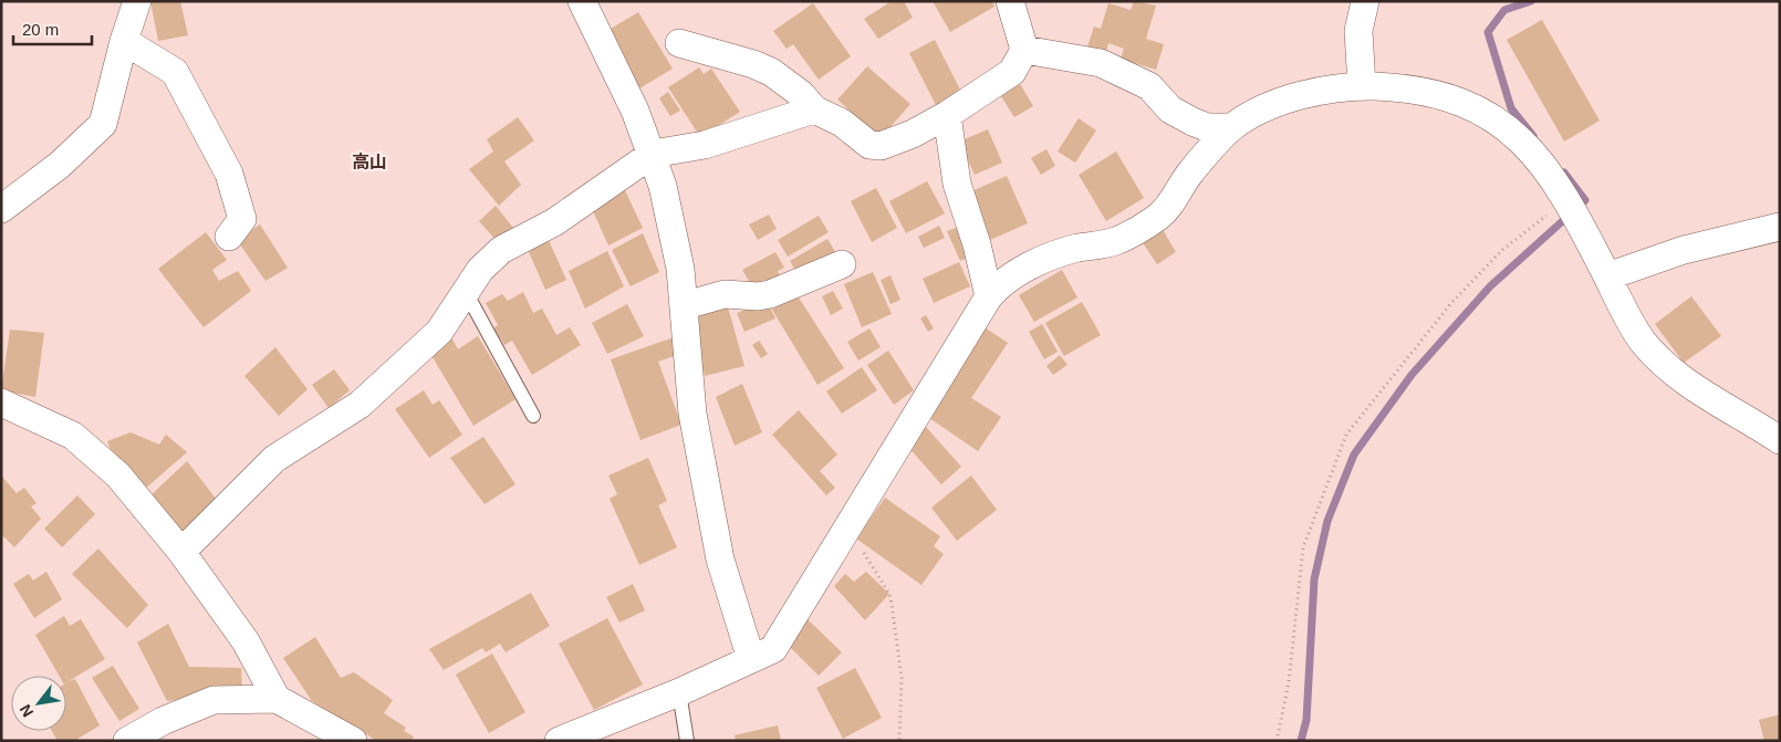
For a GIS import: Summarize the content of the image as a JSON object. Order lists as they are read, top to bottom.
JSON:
{
  "districts": ["高山"],
  "scale_bar": "20 m",
  "north": "bottom left"
}
